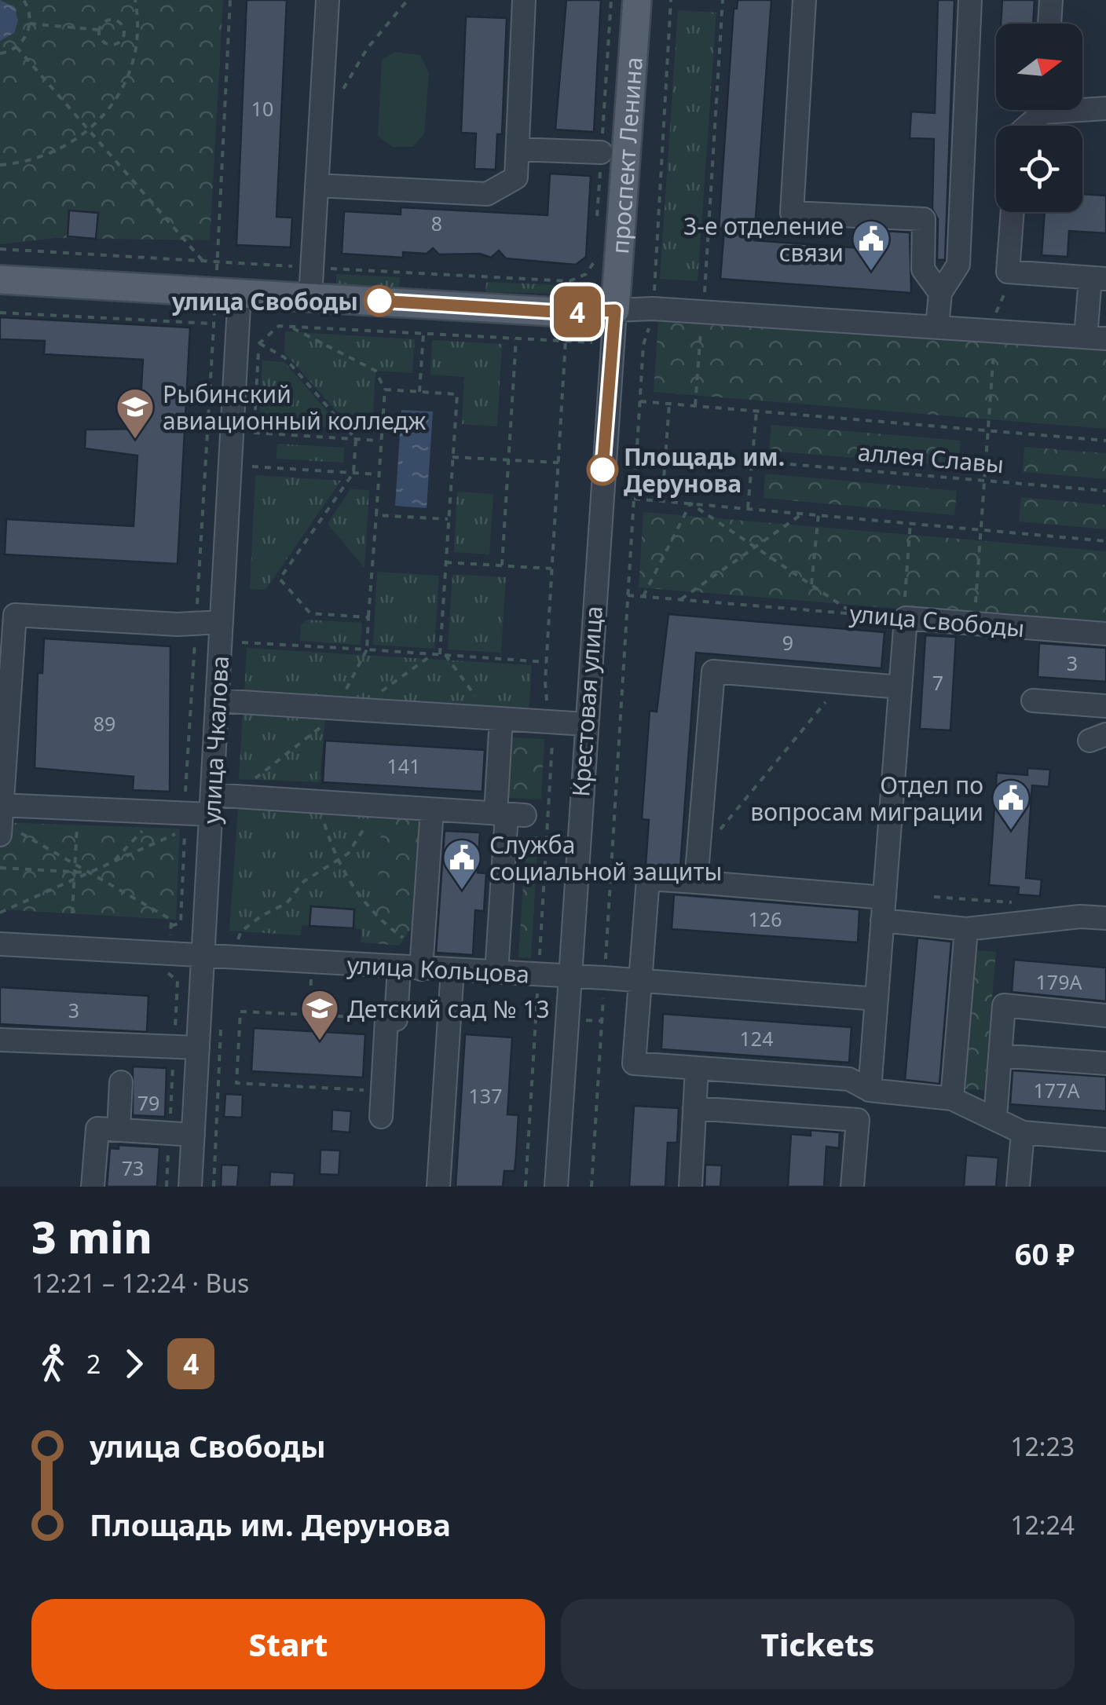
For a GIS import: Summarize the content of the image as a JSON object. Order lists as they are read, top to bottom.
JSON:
{
  "streets": {
    "main road": ["проспект Ленина"],
    "street": [
      "улица Свободы",
      "Крестовая улица",
      "улица Чкалова",
      "улица Кольцова"
    ],
    "path": ["аллея Славы"]
  },
  "crossings": [
    ["проспект Ленина", "Крестовая улица"],
    ["Крестовая улица", "улица Кольцова"],
    ["улица Чкалова", "улица Кольцова"]
  ],
  "places": {
    "public building": ["3-е отделение связи", "Отдел по вопросам миграции", "Служба социальной защиты"],
    "other": ["улица Свободы", "Площадь им. Дерунова"],
    "school or university": ["Рыбинский авиационный колледж", "Детский сад № 13"]
  },
  "lines": ["bus line 4"],
  "house_numbers": [
    "10",
    "8",
    "9",
    "3",
    "7",
    "89",
    "141",
    "126",
    "179А",
    "3",
    "124",
    "177А",
    "137",
    "79",
    "73"
  ],
  "north": "right",
  "page": {
    "on_map": "4",
    "heading": ["3 min", "12:21 – 12:24 · Bus", "60 ₽"],
    "legs": ["2", "4"],
    "list": [
      {
        "name": "улица Свободы",
        "value": "12:23"
      },
      {
        "name": "Площадь им. Дерунова",
        "value": "12:24"
      }
    ],
    "buttons": ["Start", "Tickets"]
  }
}
